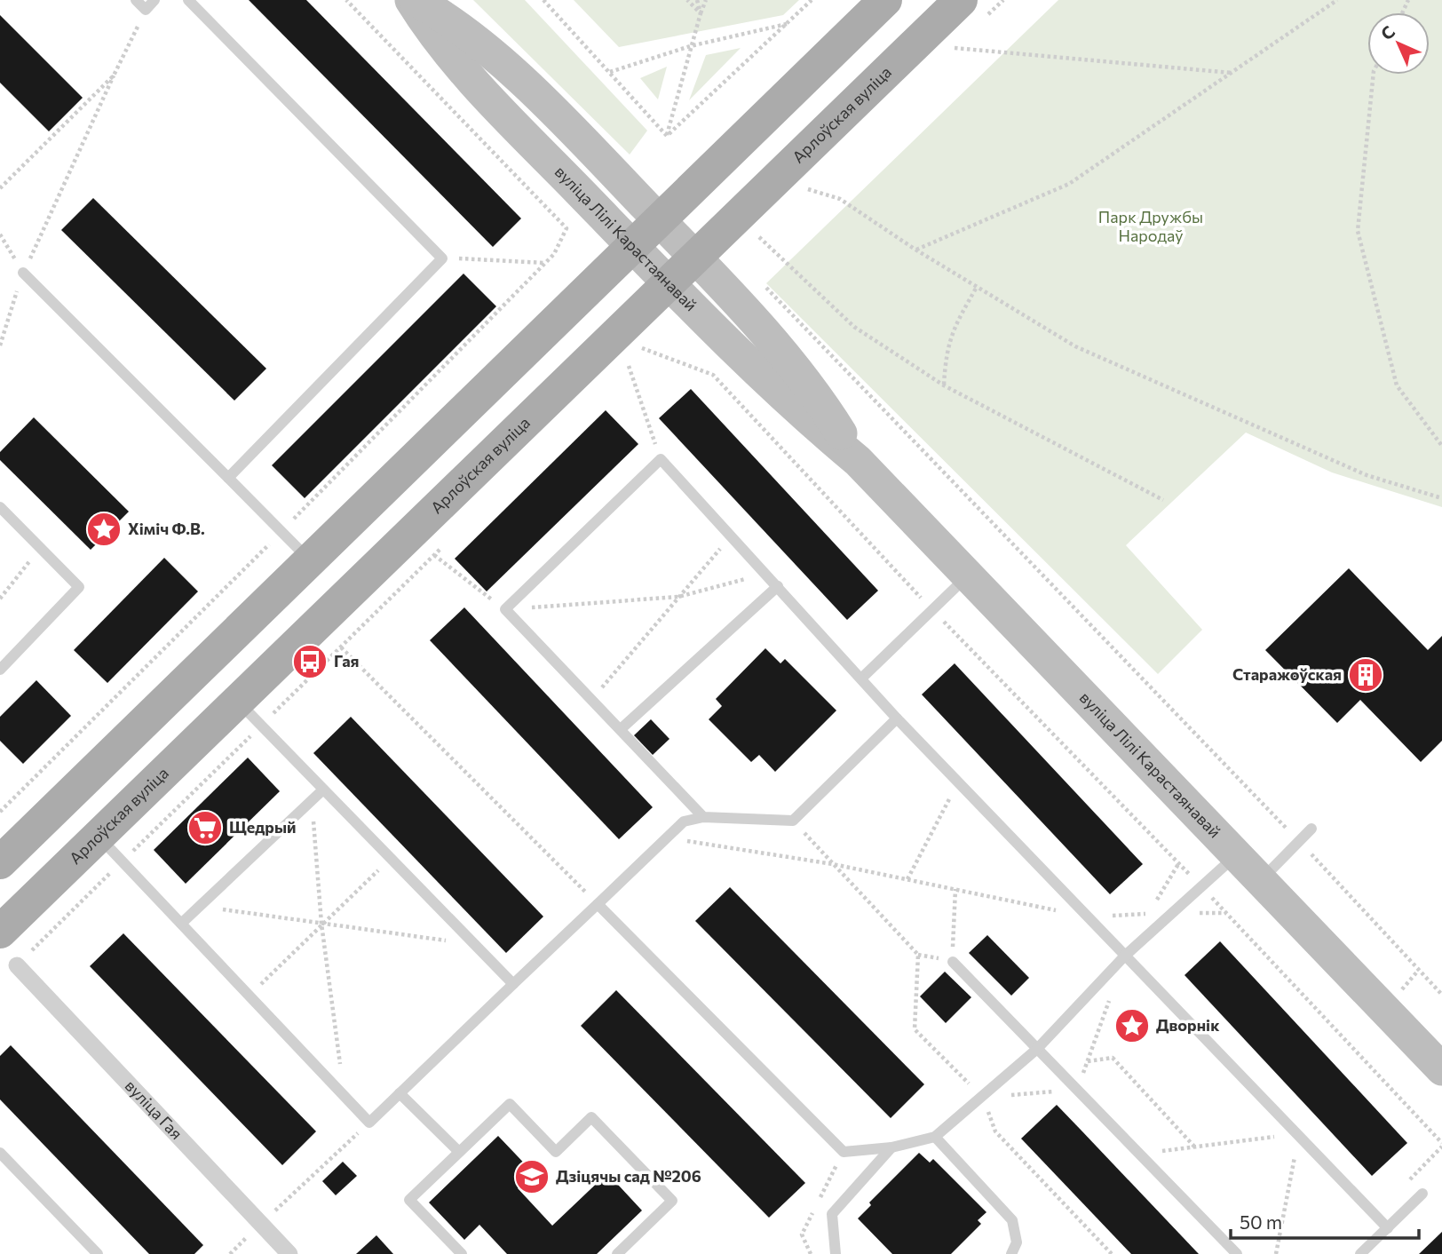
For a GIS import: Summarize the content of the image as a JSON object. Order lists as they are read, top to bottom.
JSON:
{
  "streets": {
    "main road": ["Арлоўская вуліца", "вуліца Лілі Карастаянавай"],
    "street": ["вуліца Гая"]
  },
  "crossings": [
    ["Арлоўская вуліца", "вуліца Лілі Карастаянавай"]
  ],
  "parks": ["Парк Дружбы Народаў"],
  "places": {
    "place": ["Хіміч Ф.В.", "Дворнік"],
    "bus stop": ["Гая"],
    "building": ["Старажоўская"],
    "supermarket": ["Щедрый"],
    "school or university": ["Дзіцячы сад №206"]
  },
  "scale_bar": "50 m",
  "north": "top left"
}
